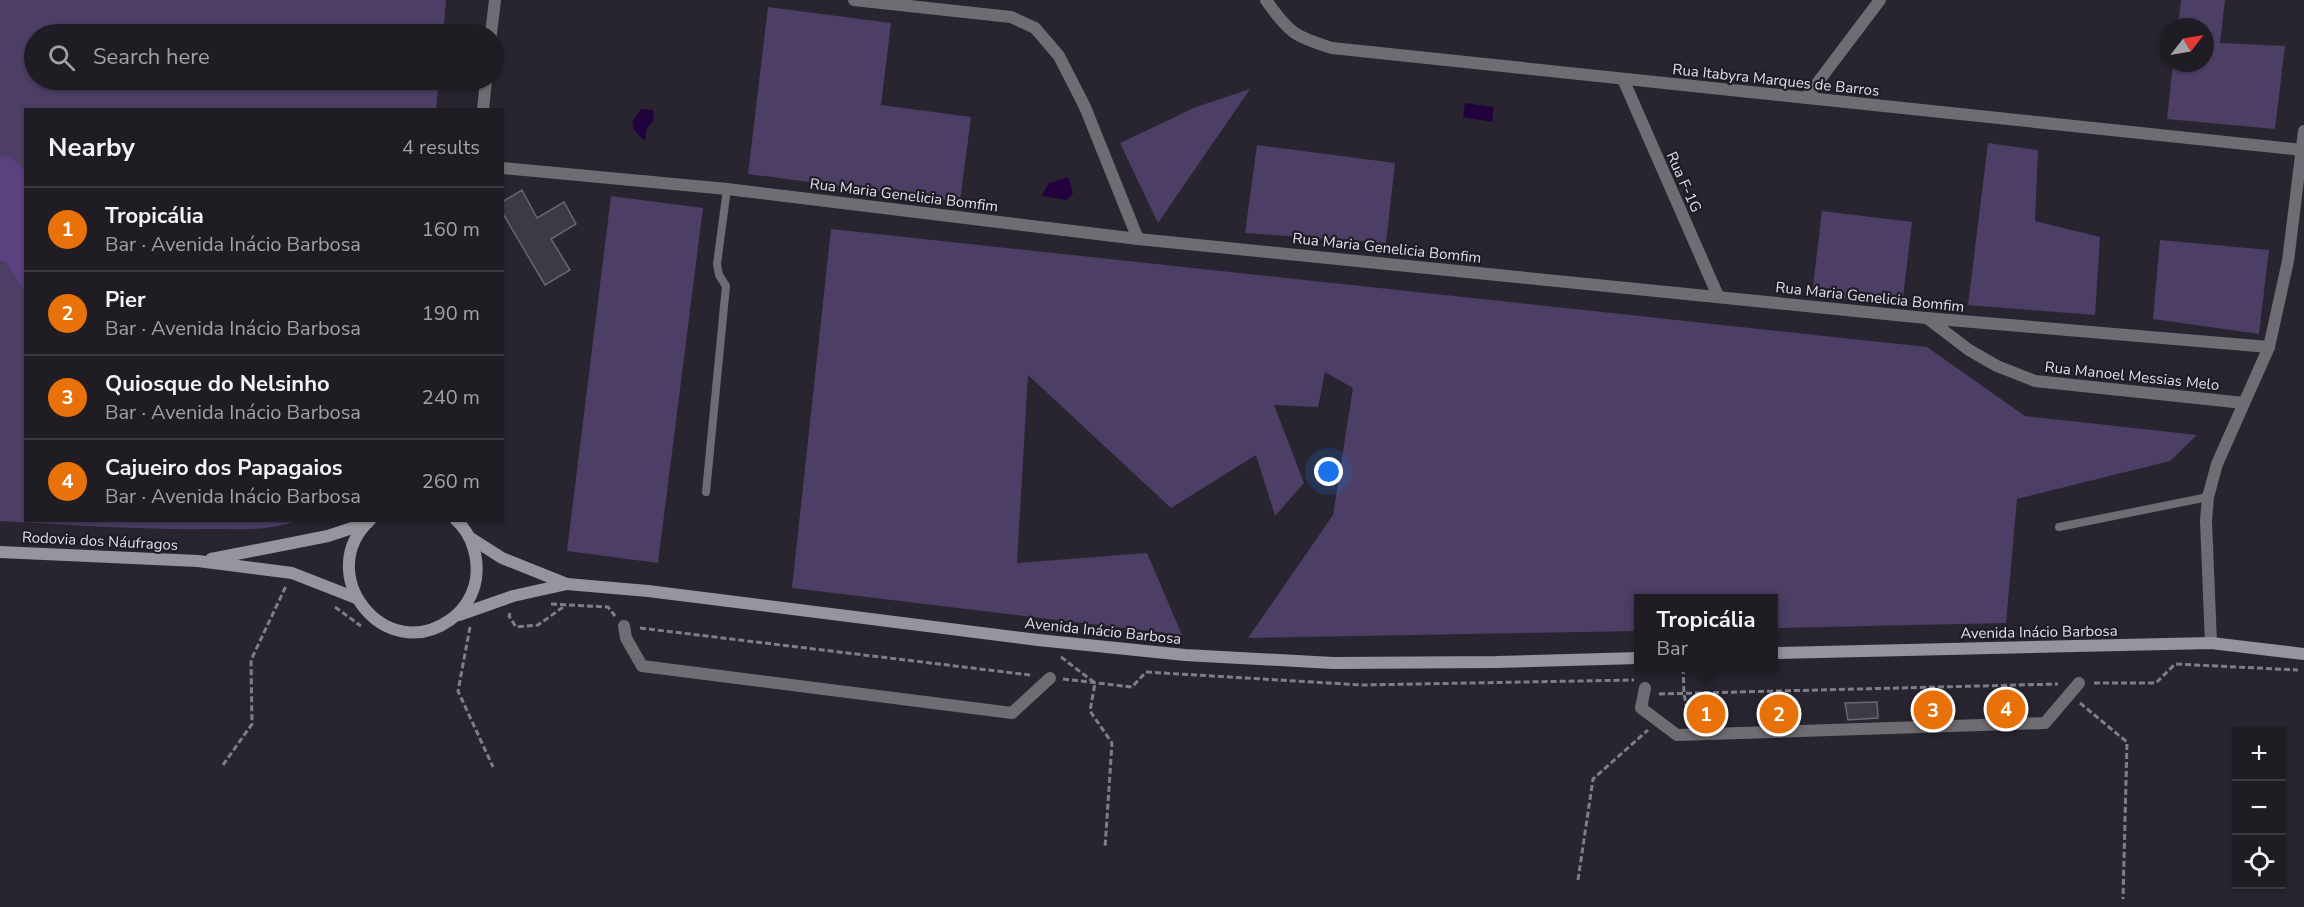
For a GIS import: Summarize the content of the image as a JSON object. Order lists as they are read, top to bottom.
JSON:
{
  "streets": {
    "main road": ["Rodovia dos Náufragos", "Avenida Inácio Barbosa"],
    "street": [
      "Rua Itabyra Marques de Barros",
      "Rua F-1G",
      "Rua Maria Genelicia Bomfim",
      "Rua Manoel Messias Melo"
    ]
  },
  "crossings": [
    ["Rua Itabyra Marques de Barros", "Rua F-1G"],
    ["Rua F-1G", "Rua Maria Genelicia Bomfim"],
    ["Rua Maria Genelicia Bomfim", "Rua Manoel Messias Melo"]
  ],
  "north": "top right",
  "page": {
    "search": "Search here",
    "heading": ["Nearby", "4 results"],
    "list": [
      {
        "mark": "1",
        "name": "Tropicália",
        "note": "Bar · Avenida Inácio Barbosa",
        "value": "160 m"
      },
      {
        "mark": "2",
        "name": "Pier",
        "note": "Bar · Avenida Inácio Barbosa",
        "value": "190 m"
      },
      {
        "mark": "3",
        "name": "Quiosque do Nelsinho",
        "note": "Bar · Avenida Inácio Barbosa",
        "value": "240 m"
      },
      {
        "mark": "4",
        "name": "Cajueiro dos Papagaios",
        "note": "Bar · Avenida Inácio Barbosa",
        "value": "260 m"
      }
    ],
    "popup": ["Tropicália", "Bar"],
    "pins": [
      "4",
      "3",
      "1",
      "2"
    ],
    "map_buttons": ["+", "−"]
  }
}
